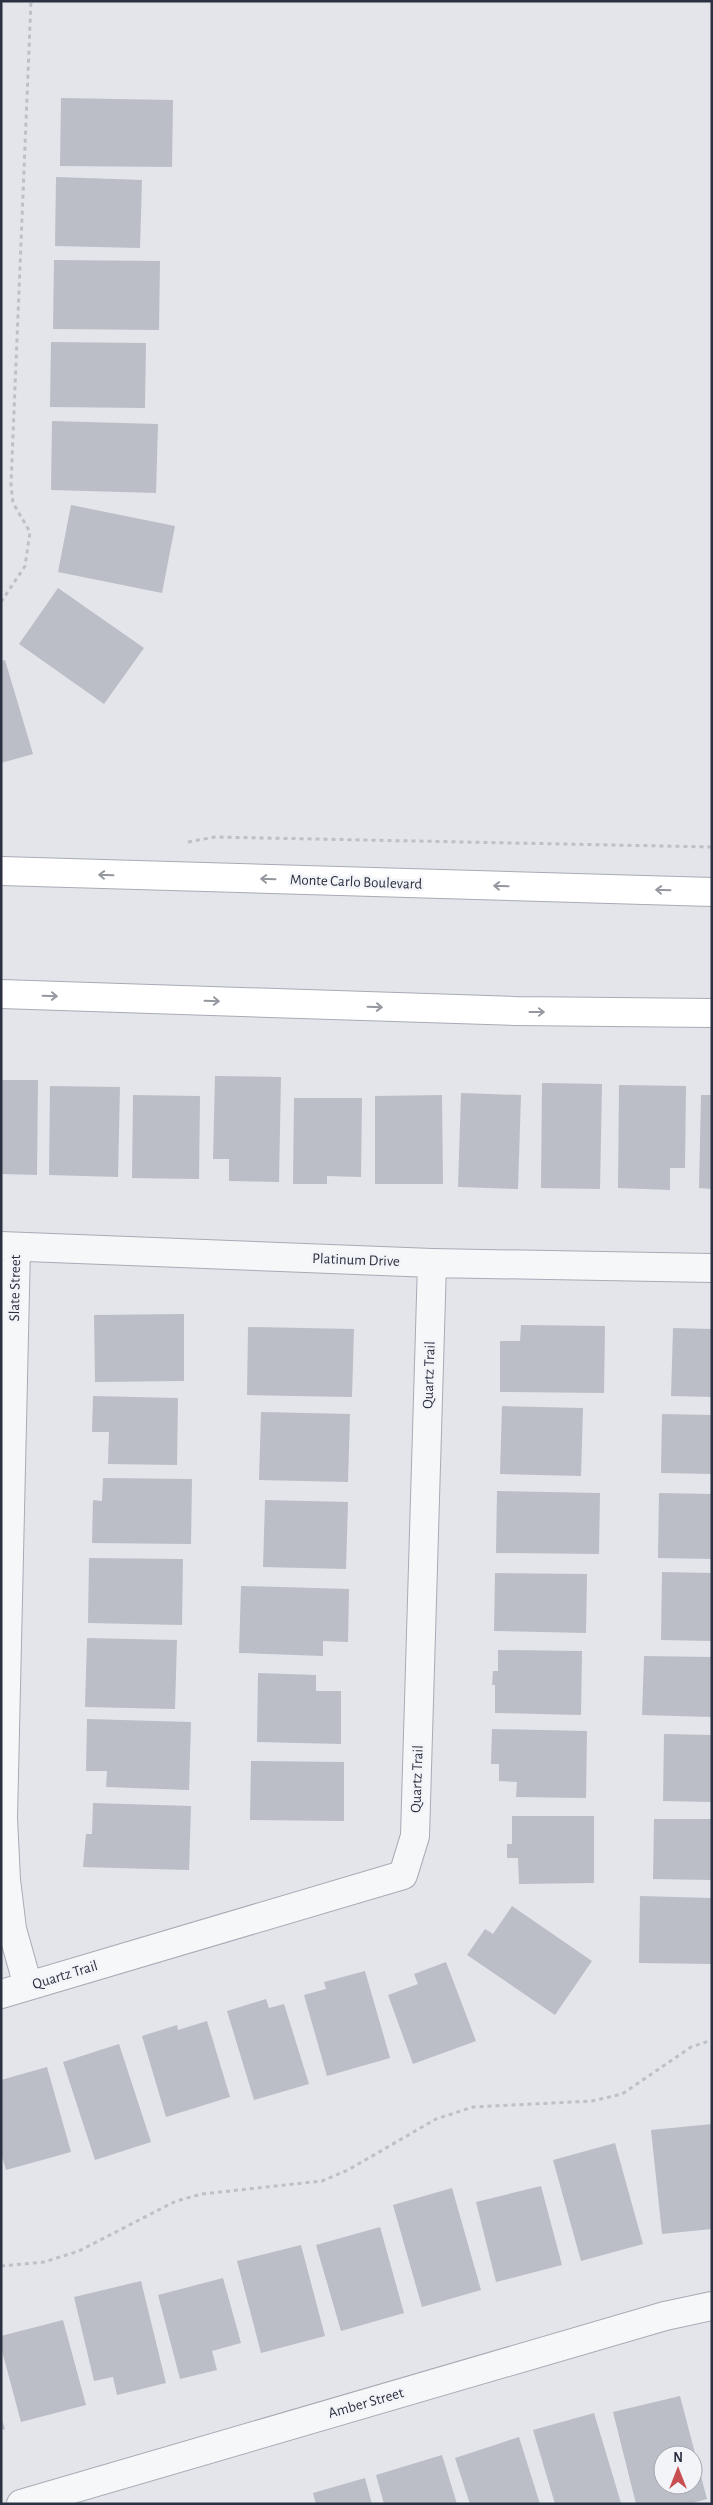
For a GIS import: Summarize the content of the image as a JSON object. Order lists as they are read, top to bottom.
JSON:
{
  "streets": {
    "main road": ["Monte Carlo Boulevard"],
    "street": [
      "Platinum Drive",
      "Slate Street",
      "Quartz Trail",
      "Amber Street"
    ]
  },
  "crossings": [
    ["Platinum Drive", "Slate Street"],
    ["Platinum Drive", "Quartz Trail"],
    ["Slate Street", "Quartz Trail"]
  ],
  "north": "top"
}
